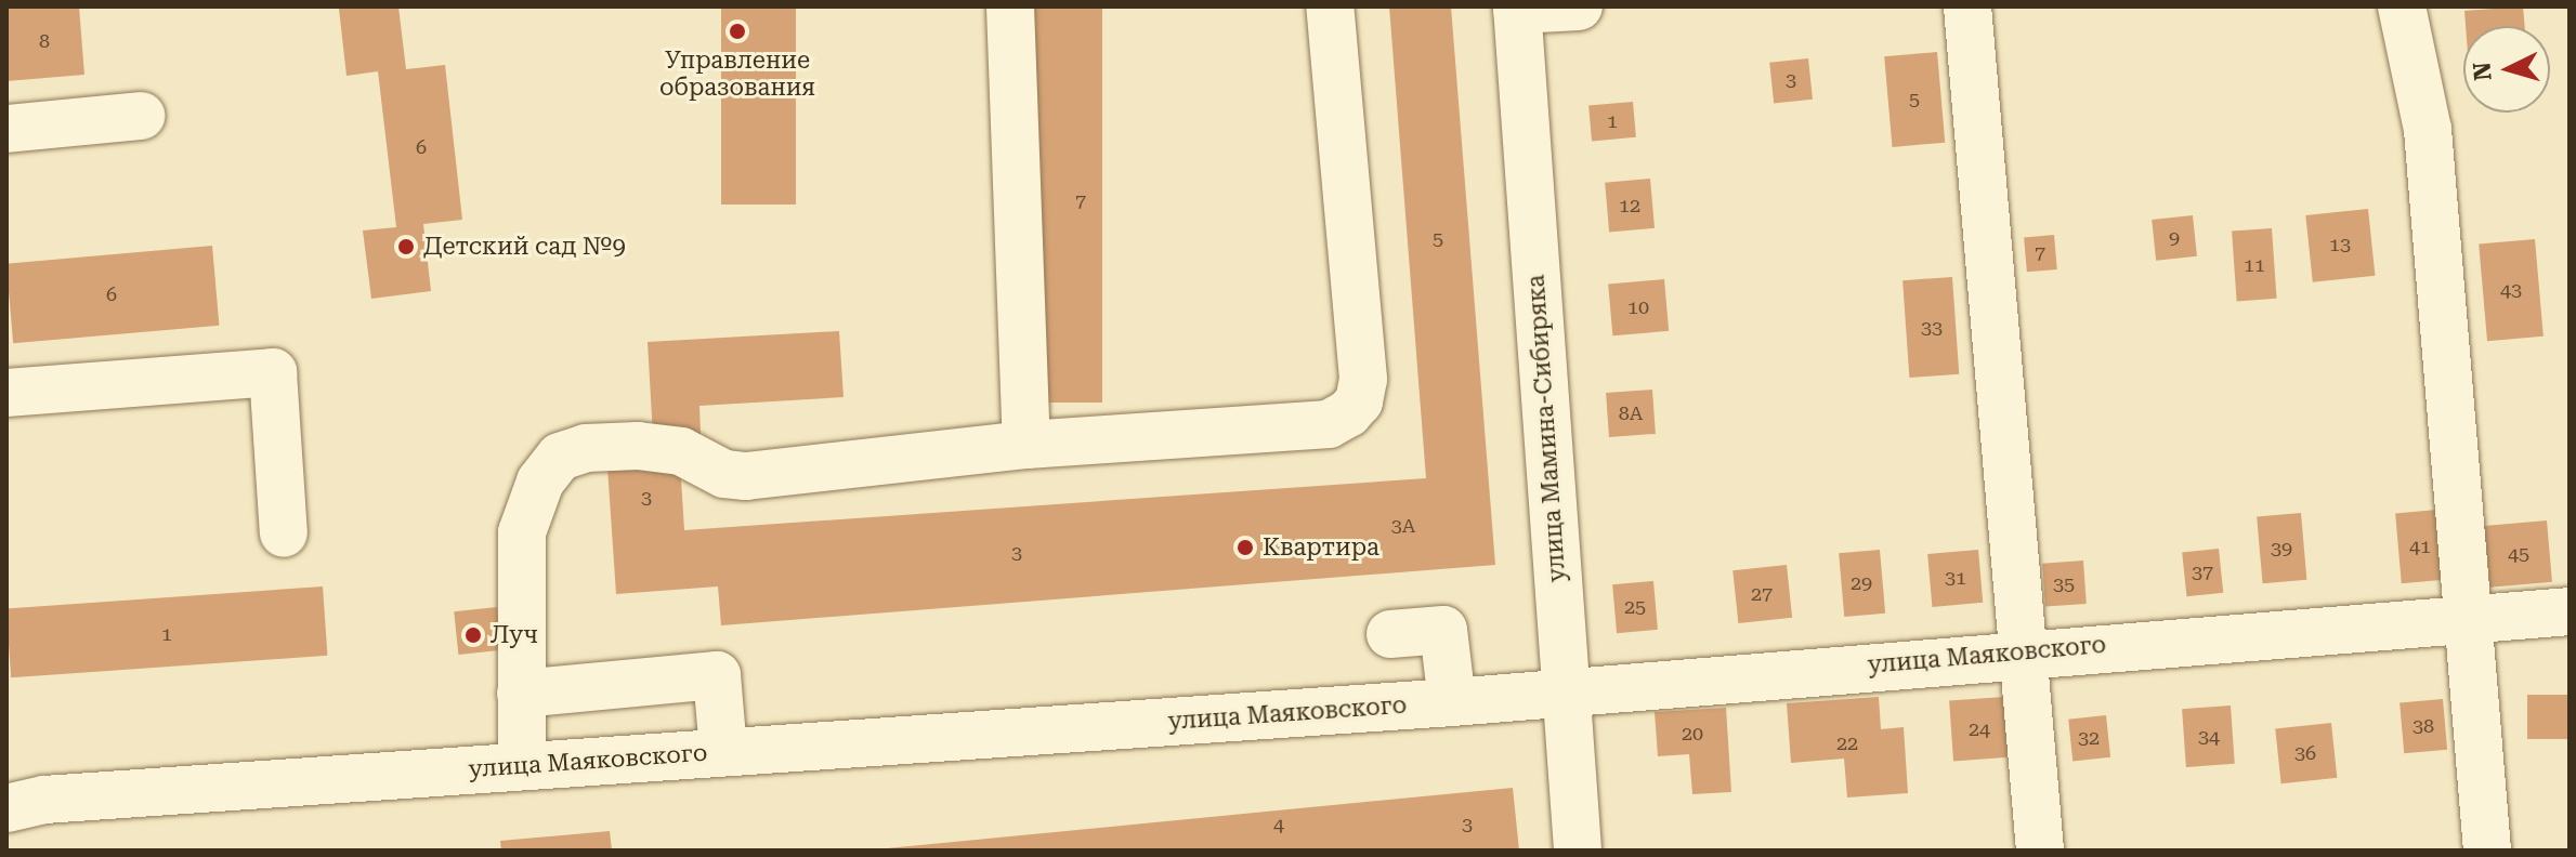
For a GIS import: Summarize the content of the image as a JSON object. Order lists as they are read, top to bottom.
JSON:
{
  "streets": {
    "street": ["улица Мамина-Сибиряка", "улица Маяковского"]
  },
  "crossings": [
    ["улица Мамина-Сибиряка", "улица Маяковского"]
  ],
  "places": [
    "Управление образования",
    "Детский сад №9",
    "Квартира",
    "Луч"
  ],
  "house_numbers": [
    "8",
    "3",
    "5",
    "1",
    "6",
    "7",
    "12",
    "9",
    "5",
    "13",
    "7",
    "11",
    "43",
    "6",
    "10",
    "33",
    "8А",
    "3",
    "3А",
    "41",
    "39",
    "3",
    "45",
    "37",
    "31",
    "29",
    "35",
    "27",
    "25",
    "1",
    "38",
    "24",
    "20",
    "34",
    "32",
    "22",
    "36",
    "4",
    "3"
  ],
  "north": "left"
}
